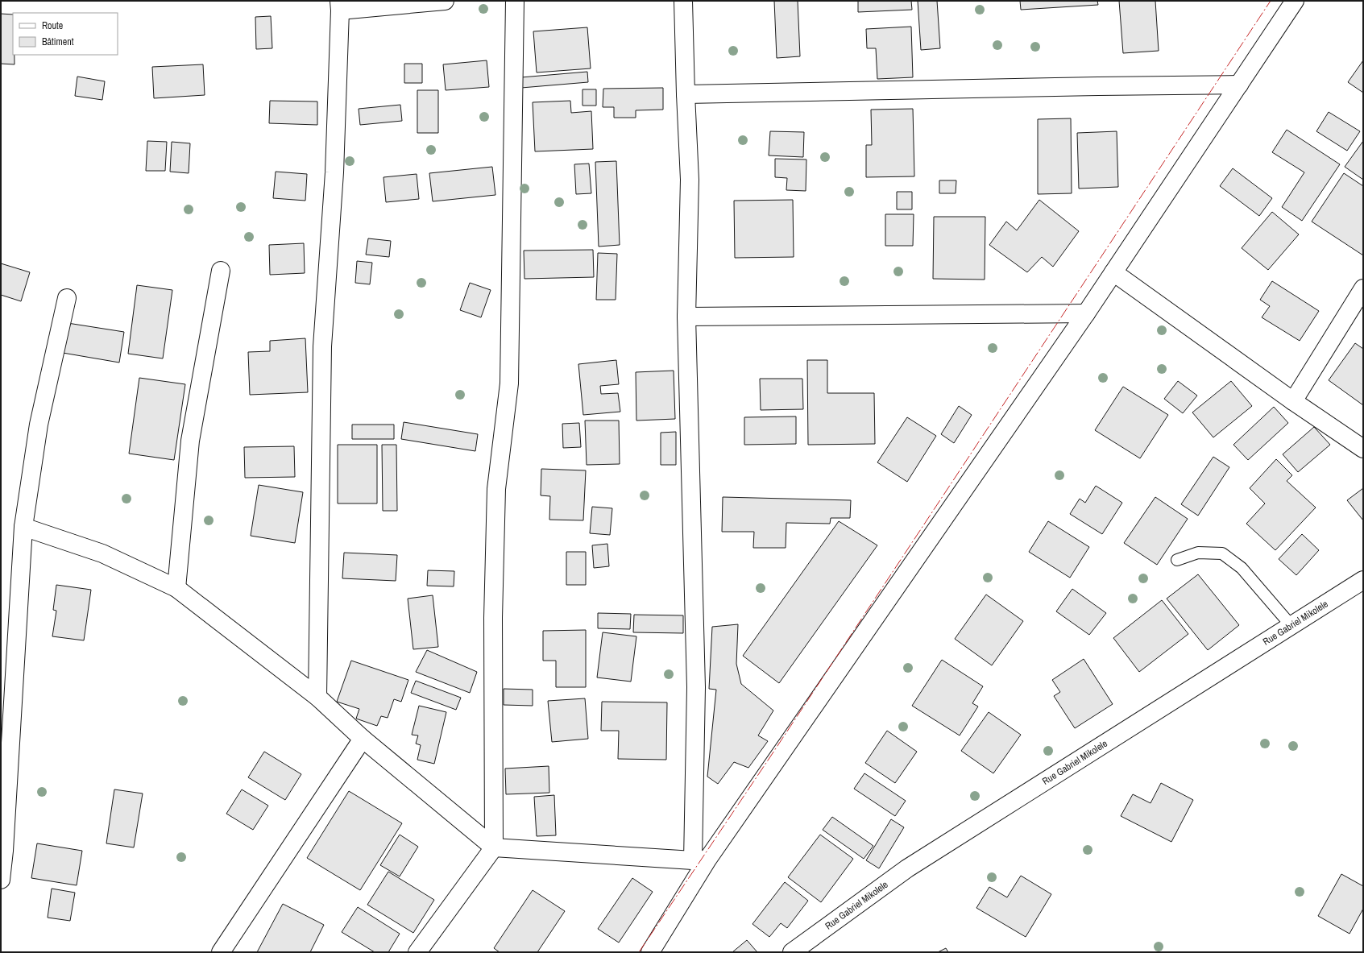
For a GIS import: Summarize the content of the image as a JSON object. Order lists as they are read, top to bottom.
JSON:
{
  "streets": {
    "street": ["Rue Gabriel Mikolele"]
  },
  "legend": ["Route", "Bâtiment"]
}
